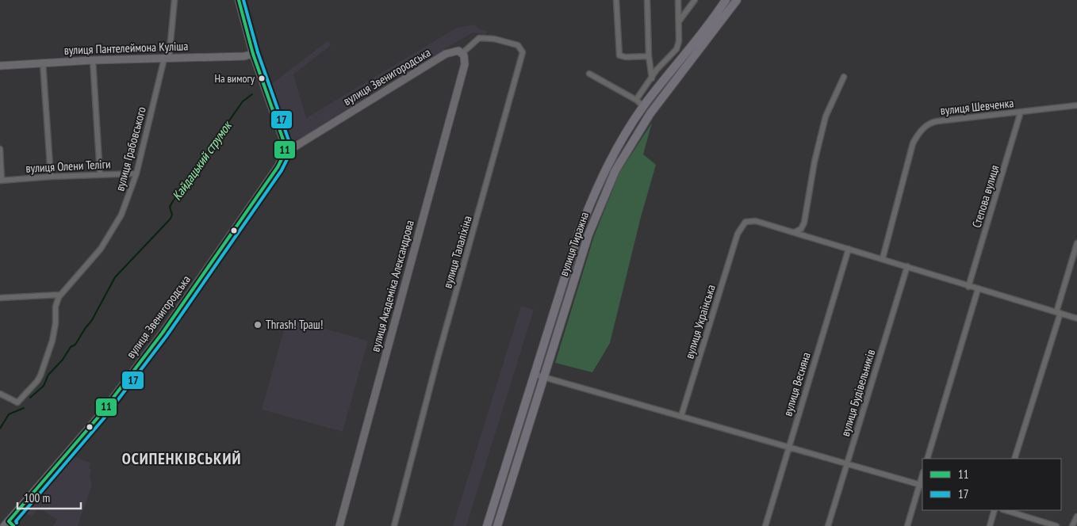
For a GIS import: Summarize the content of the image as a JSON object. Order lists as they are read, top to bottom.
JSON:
{
  "streets": {
    "main road": ["вулиця Тиражна"],
    "street": [
      "вулиця Пантелеймона Куліша",
      "вулиця Звенигородська",
      "вулиця Шевченка",
      "вулиця Грабовського",
      "вулиця Олени Теліги",
      "Степова вулиця",
      "вулиця Талаліхіна",
      "вулиця Академіка Александрова",
      "вулиця Українська",
      "вулиця Весняна",
      "вулиця Будівельників"
    ]
  },
  "crossings": [
    ["вулиця Пантелеймона Куліша", "вулиця Грабовського"],
    ["вулиця Звенигородська", "вулиця Талаліхіна"],
    ["вулиця Звенигородська", "вулиця Академіка Александрова"],
    ["вулиця Шевченка", "Степова вулиця"],
    ["вулиця Грабовського", "вулиця Олени Теліги"],
    ["вулиця Талаліхіна", "вулиця Академіка Александрова"]
  ],
  "districts": ["ОСИПЕНКІВСЬКИЙ"],
  "water": ["Кайдацький струмок"],
  "places": ["На вимогу", "Thrash! Траш!"],
  "lines": ["transit line 11", "transit line 17"],
  "legend": ["11", "17"],
  "scale_bar": "100 m"
}
